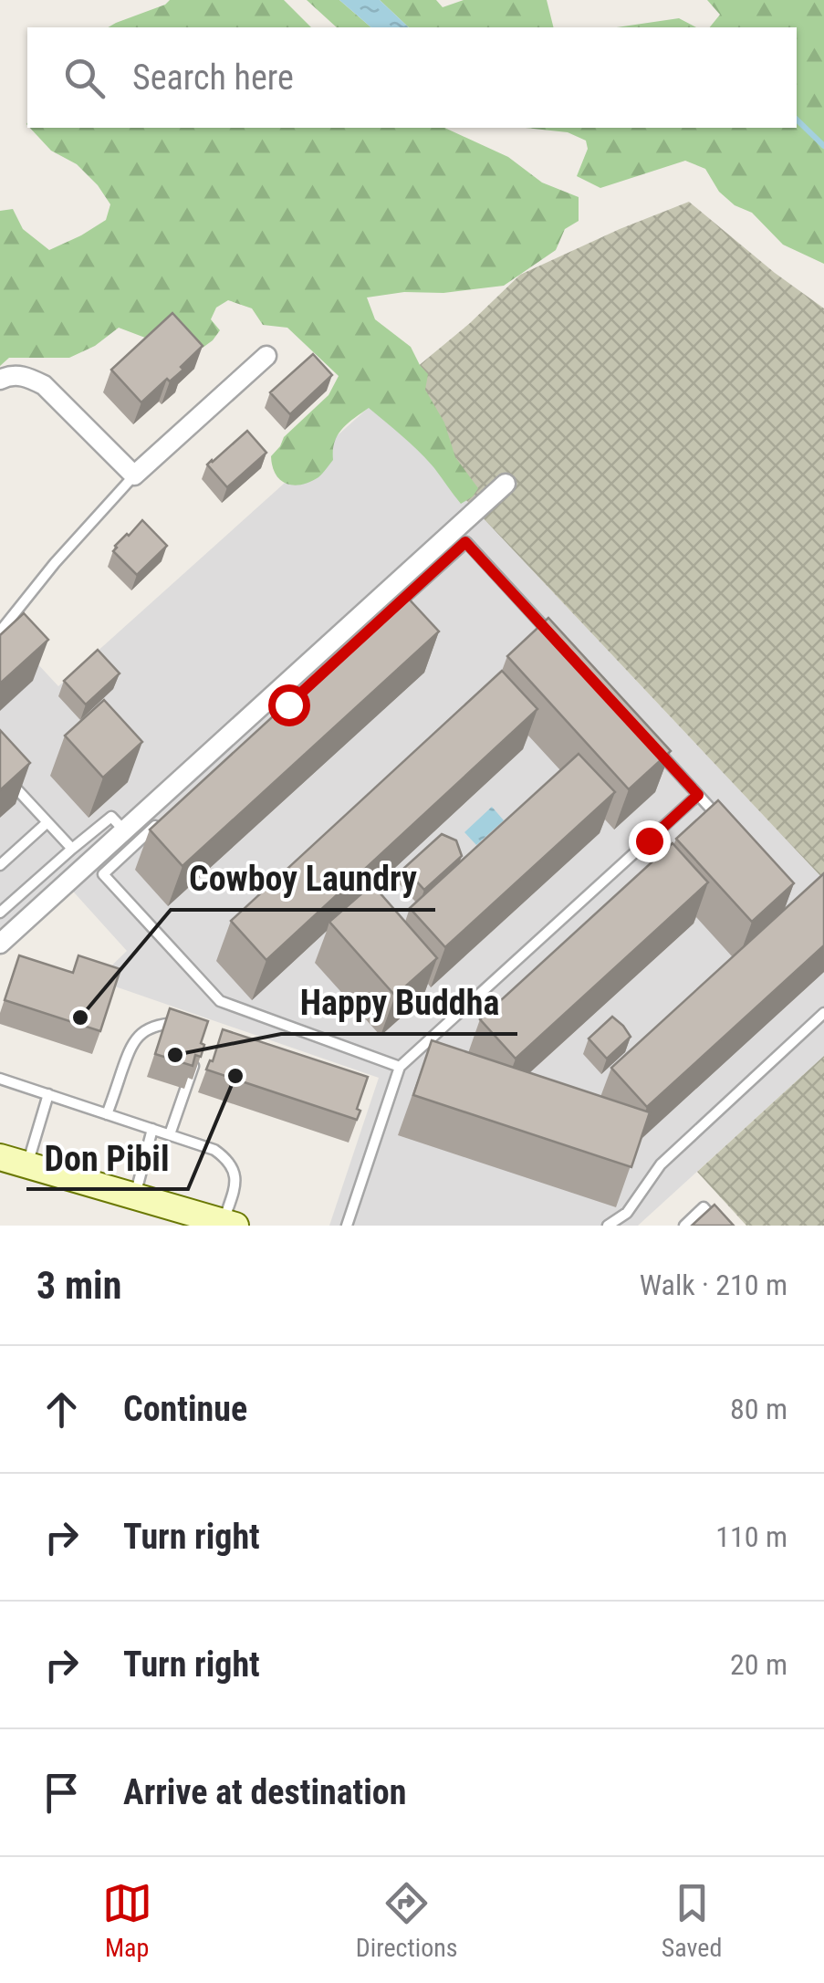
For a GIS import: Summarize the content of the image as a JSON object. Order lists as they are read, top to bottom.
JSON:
{
  "places": ["Cowboy Laundry", "Happy Buddha", "Don Pibil"],
  "page": {
    "search": "Search here",
    "heading": ["3 min", "Walk · 210 m"],
    "list": [
      ["Continue", "80 m"],
      ["Turn right", "110 m"],
      ["Turn right", "20 m"],
      "Arrive at destination"
    ],
    "nav": ["Map", "Directions", "Saved"]
  }
}
